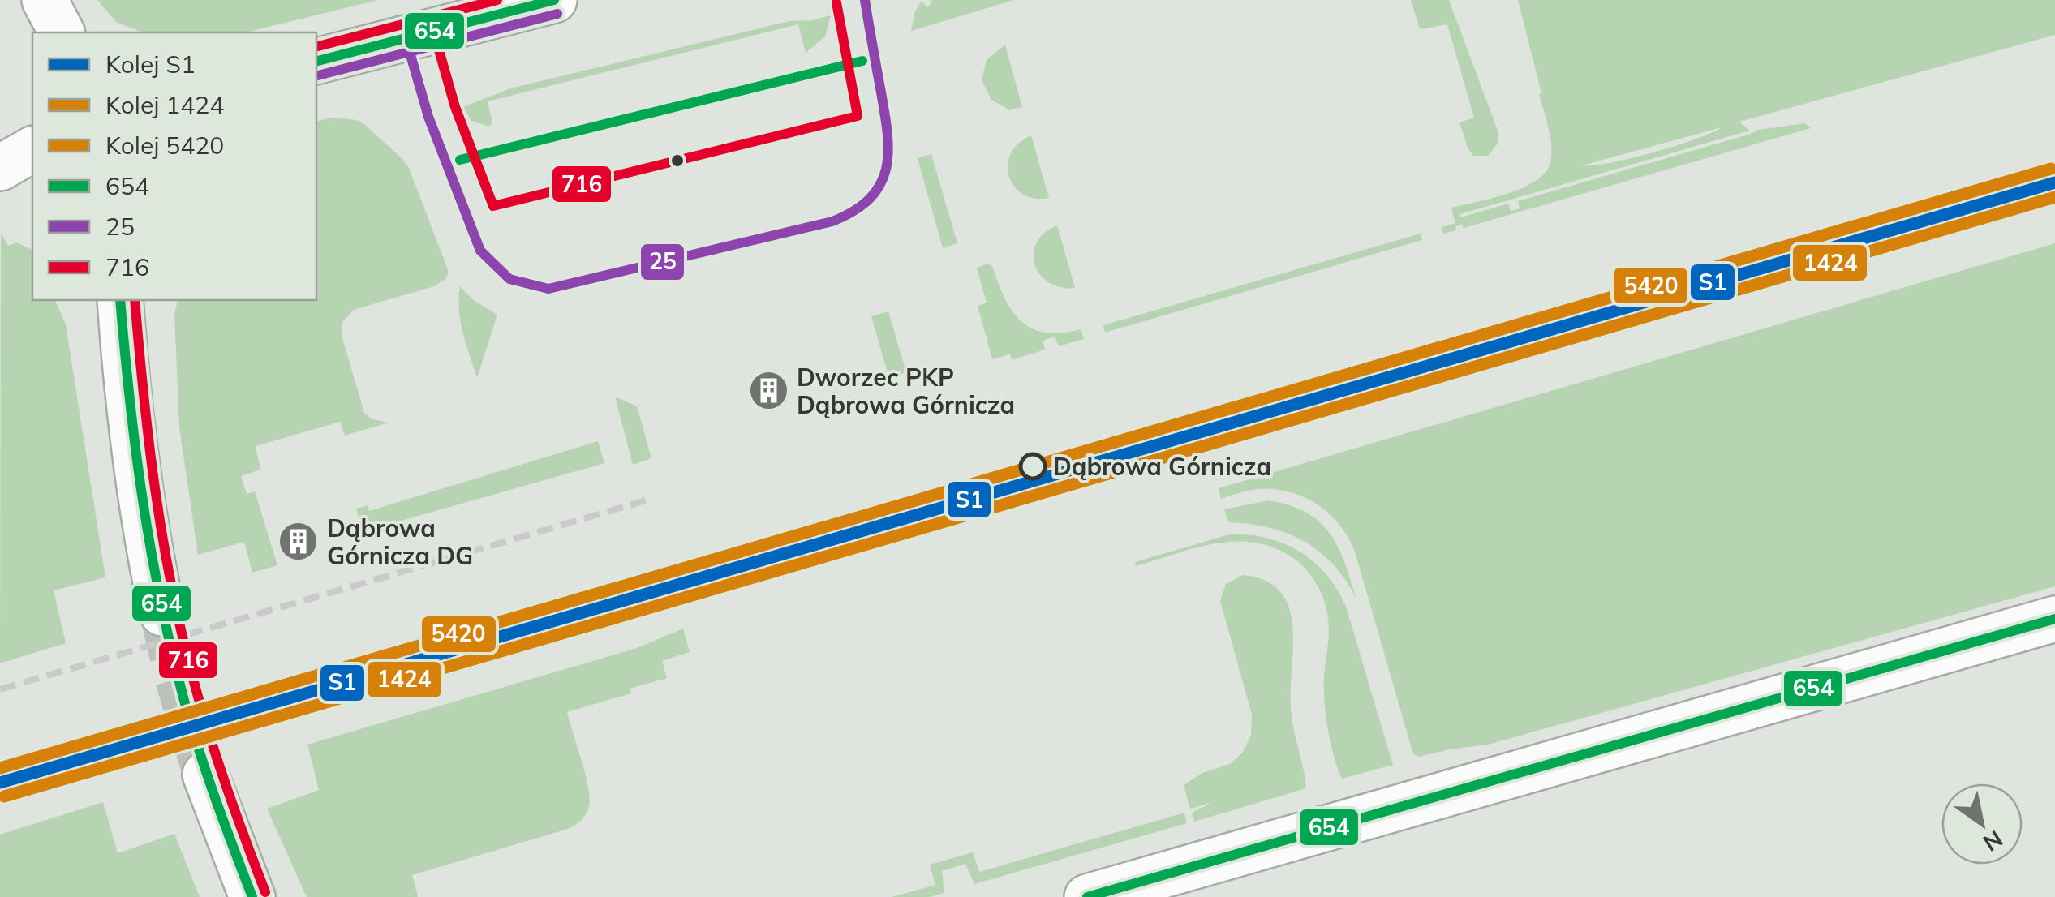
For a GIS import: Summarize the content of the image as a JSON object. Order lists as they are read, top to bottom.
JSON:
{
  "places": {
    "building": ["Dworzec PKP Dąbrowa Górnicza", "Dąbrowa Górnicza DG"],
    "other": ["Dąbrowa Górnicza"]
  },
  "lines": [
    "transit line 654",
    "transit line 25",
    "transit line 716",
    "rail line 5420",
    "rail line S1",
    "rail line 1424"
  ],
  "legend": [
    "Kolej S1",
    "Kolej 1424",
    "Kolej 5420",
    "654",
    "25",
    "716"
  ],
  "north": "bottom right"
}
